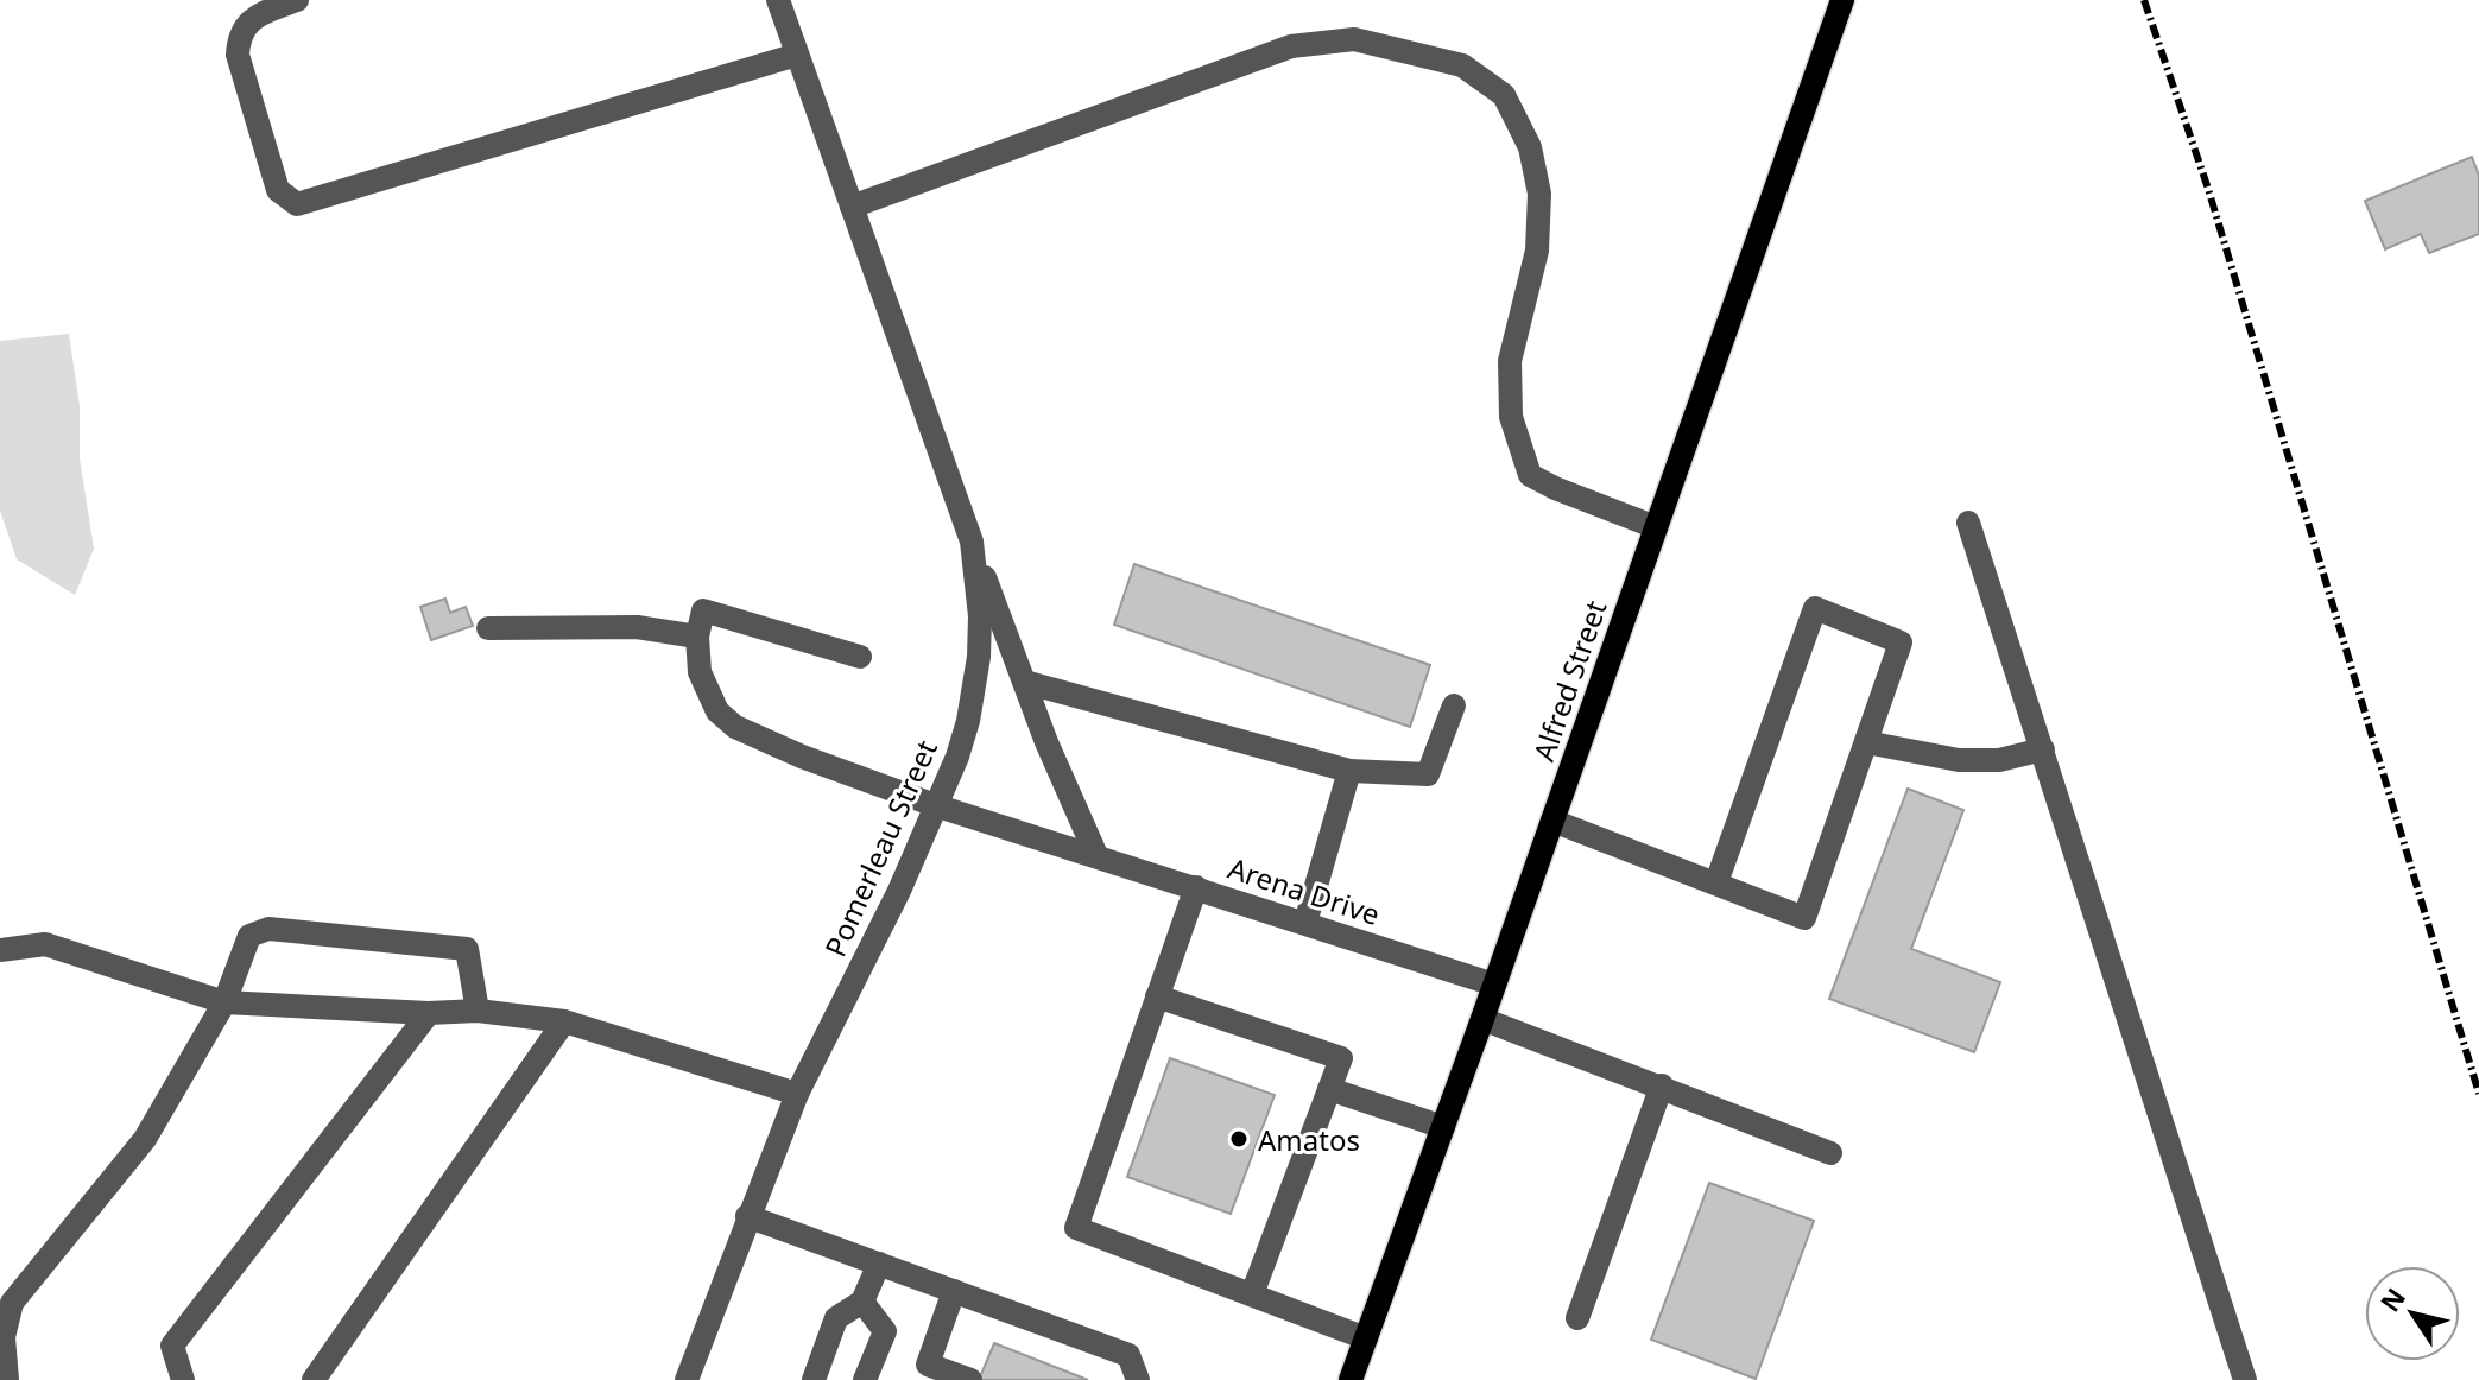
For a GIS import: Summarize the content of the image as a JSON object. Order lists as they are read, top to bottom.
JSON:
{
  "streets": {
    "main road": ["Alfred Street"],
    "street": ["Pomerleau Street", "Arena Drive"]
  },
  "crossings": [
    ["Alfred Street", "Arena Drive"],
    ["Pomerleau Street", "Arena Drive"]
  ],
  "places": ["Amatos"],
  "north": "top left"
}
